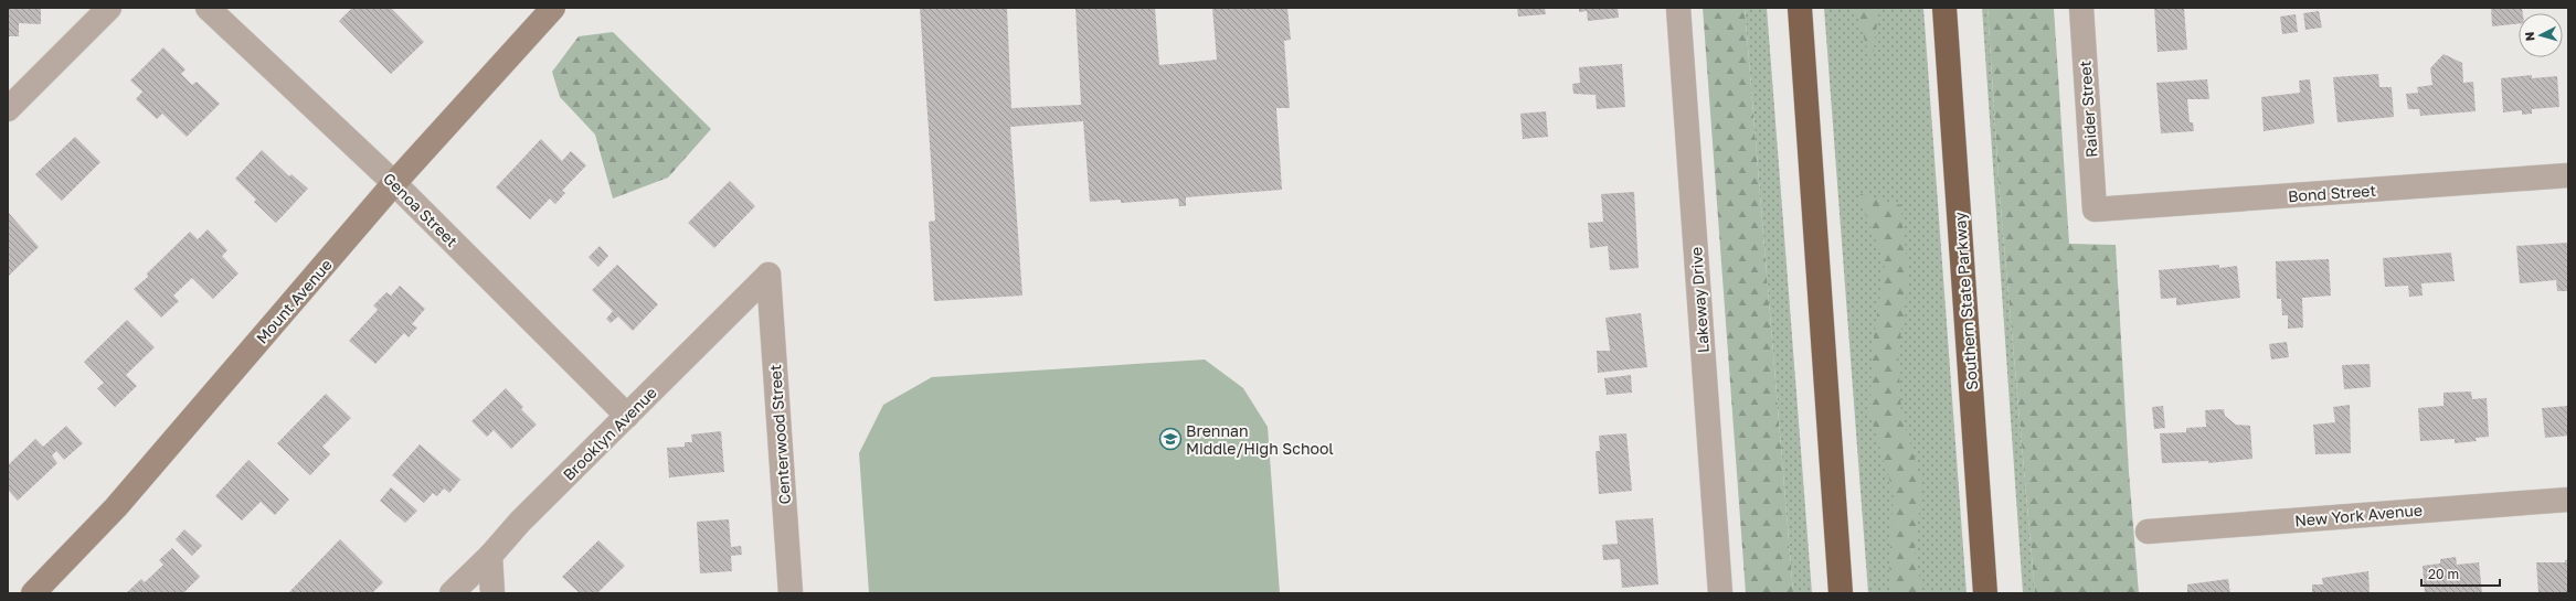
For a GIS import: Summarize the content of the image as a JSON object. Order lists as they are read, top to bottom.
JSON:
{
  "streets": {
    "highway": ["Southern State Parkway"],
    "street": [
      "Raider Street",
      "Bond Street",
      "Genoa Street",
      "Lakeway Drive",
      "Mount Avenue",
      "Brooklyn Avenue",
      "Centerwood Street",
      "New York Avenue"
    ]
  },
  "crossings": [
    ["Raider Street", "Bond Street"],
    ["Genoa Street", "Mount Avenue"],
    ["Genoa Street", "Brooklyn Avenue"],
    ["Brooklyn Avenue", "Centerwood Street"]
  ],
  "places": {
    "school or university": ["Brennan Middle/High School"]
  },
  "scale_bar": "20 m",
  "north": "left"
}
